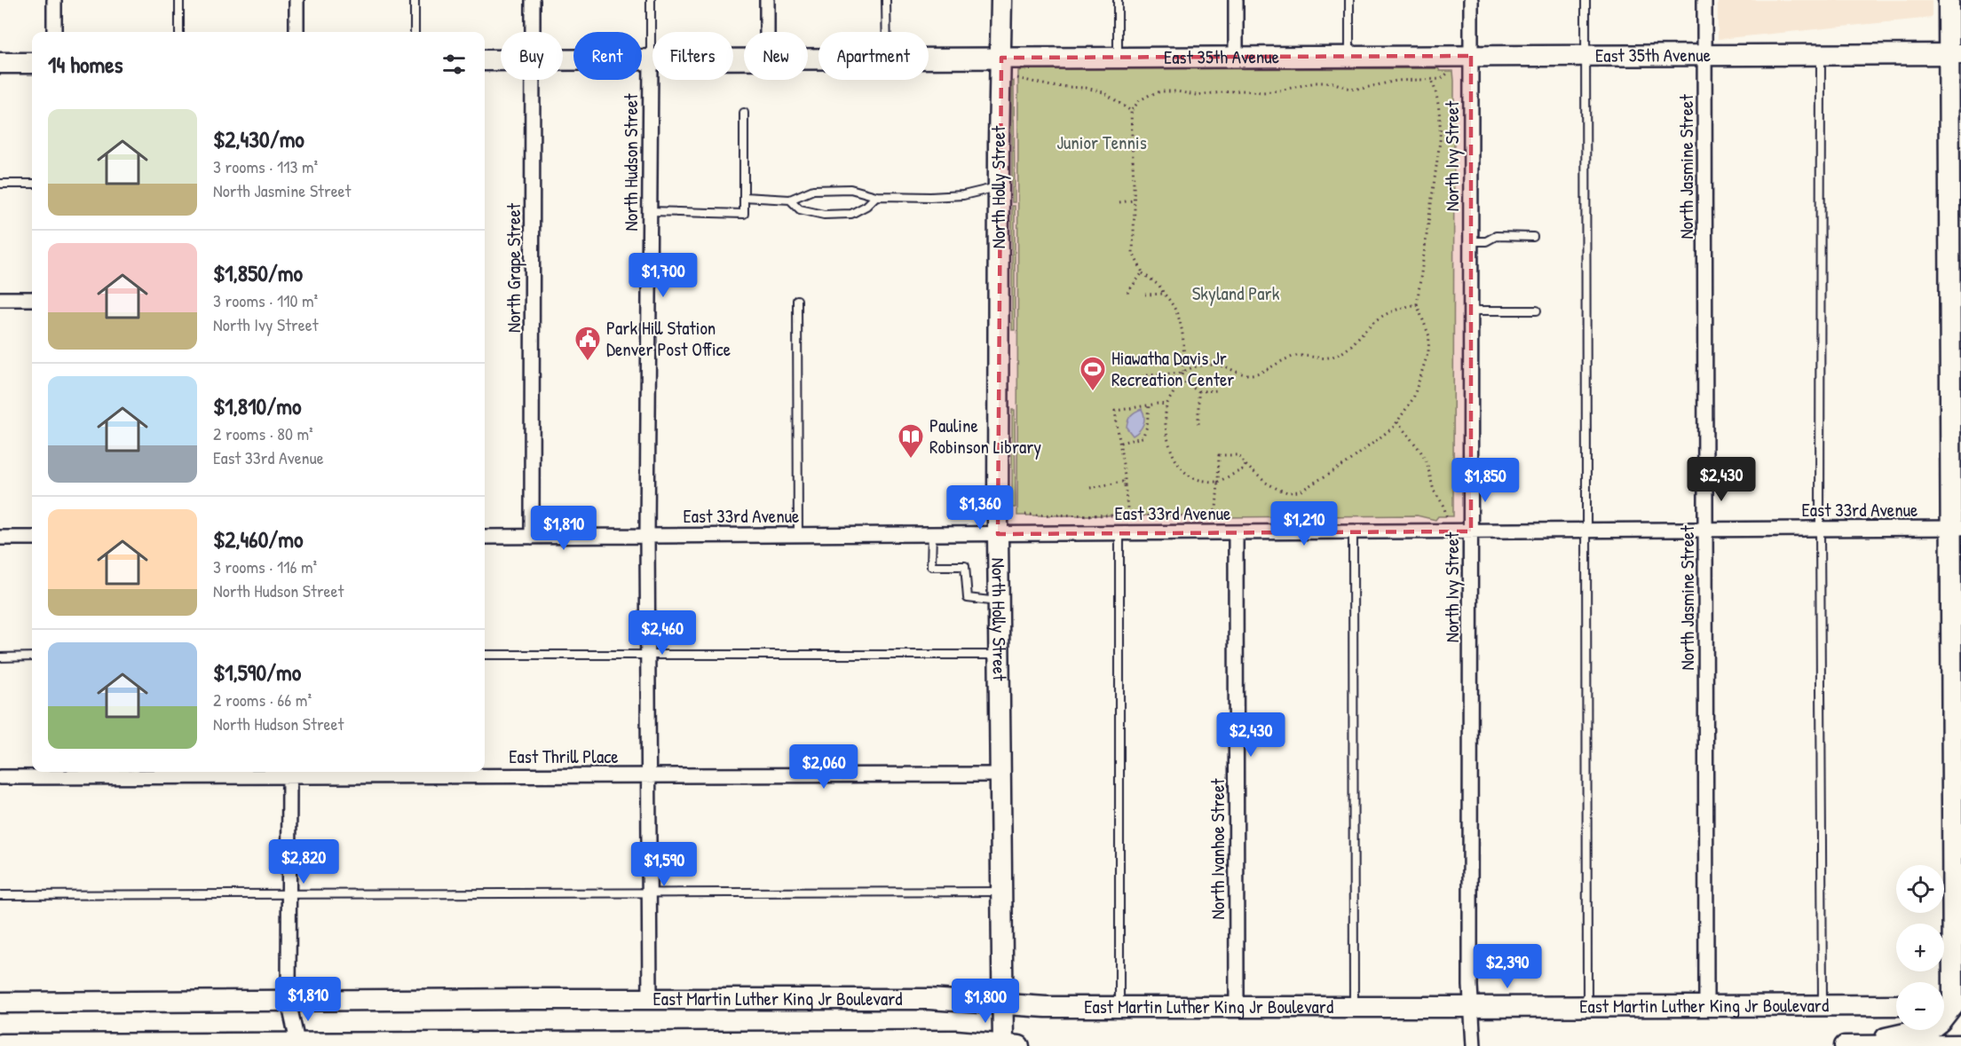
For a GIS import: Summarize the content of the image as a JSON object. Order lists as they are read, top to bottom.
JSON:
{
  "streets": {
    "street": [
      "East 35th Avenue",
      "North Ivy Street",
      "North Hudson Street",
      "North Jasmine Street",
      "North Holly Street",
      "North Grape Street",
      "East 33rd Avenue",
      "East Thrill Place",
      "North Ivanhoe Street",
      "East Martin Luther King Jr Boulevard"
    ]
  },
  "crossings": [
    ["East 35th Avenue", "North Ivy Street"],
    ["East 35th Avenue", "North Hudson Street"],
    ["East 35th Avenue", "North Jasmine Street"],
    ["East 35th Avenue", "North Holly Street"],
    ["North Ivy Street", "East 33rd Avenue"],
    ["North Ivy Street", "East Martin Luther King Jr Boulevard"],
    ["North Hudson Street", "East 33rd Avenue"],
    ["North Hudson Street", "East Thrill Place"],
    ["North Hudson Street", "East Martin Luther King Jr Boulevard"],
    ["North Jasmine Street", "East 33rd Avenue"],
    ["North Jasmine Street", "East Martin Luther King Jr Boulevard"],
    ["North Holly Street", "East 33rd Avenue"],
    ["North Holly Street", "East Thrill Place"],
    ["North Holly Street", "East Martin Luther King Jr Boulevard"],
    ["North Grape Street", "East 33rd Avenue"],
    ["East 33rd Avenue", "North Ivanhoe Street"],
    ["North Ivanhoe Street", "East Martin Luther King Jr Boulevard"]
  ],
  "parks": ["Junior Tennis", "Skyland Park"],
  "places": {
    "public building": ["Park Hill Station Denver Post Office"],
    "sports": ["Hiawatha Davis Jr Recreation Center"],
    "library": ["Pauline Robinson Library"]
  },
  "page": {
    "chip": [
      "Buy",
      "Rent",
      "Filters",
      "New",
      "Apartment"
    ],
    "heading": "14 homes",
    "list": [
      {
        "name": "$2,430/mo",
        "note": "3 rooms · 113 m² · North Jasmine Street"
      },
      {
        "name": "$1,850/mo",
        "note": "3 rooms · 110 m² · North Ivy Street"
      },
      {
        "name": "$1,810/mo",
        "note": "2 rooms · 80 m² · East 33rd Avenue"
      },
      {
        "name": "$2,460/mo",
        "note": "3 rooms · 116 m² · North Hudson Street"
      },
      {
        "name": "$1,590/mo",
        "note": "2 rooms · 66 m² · North Hudson Street"
      }
    ],
    "price": [
      "$1,700",
      "$2,430",
      "$1,850",
      "$1,360",
      "$1,210",
      "$1,810",
      "$2,460",
      "$2,430",
      "$2,060",
      "$2,820",
      "$1,590",
      "$2,390",
      "$1,810",
      "$1,800"
    ],
    "map_buttons": ["+", "−"]
  }
}
